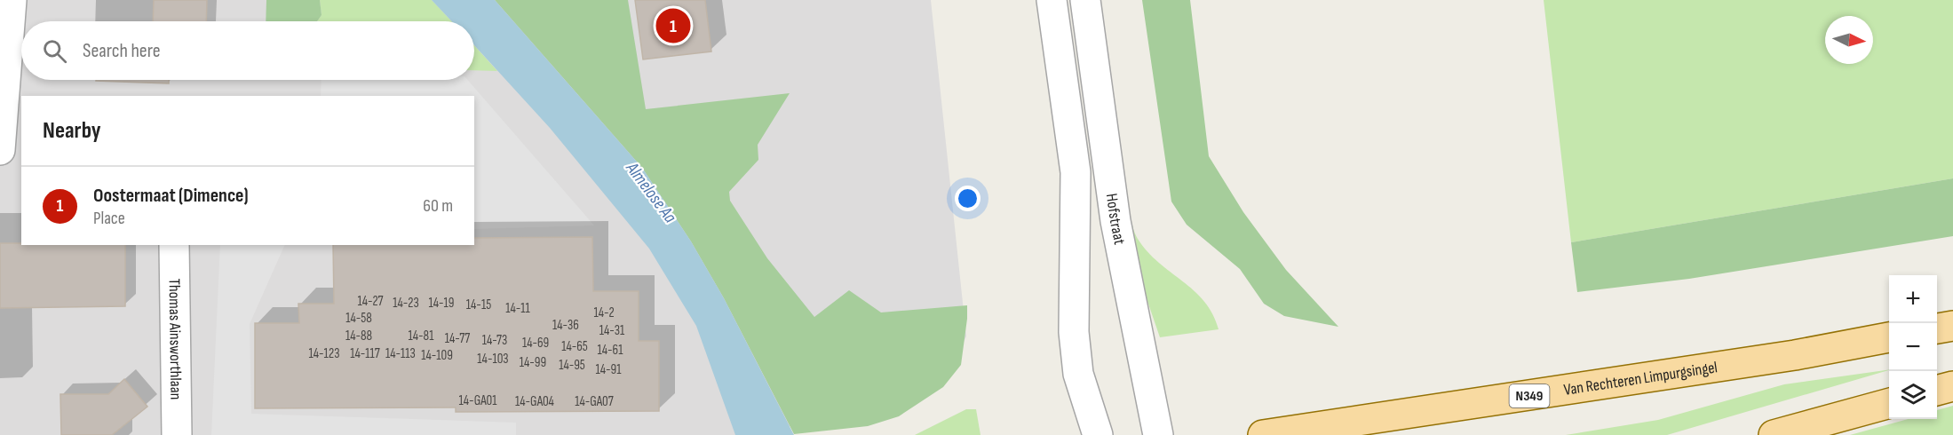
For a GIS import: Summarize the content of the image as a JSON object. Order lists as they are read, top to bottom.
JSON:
{
  "streets": {
    "main road": ["Van Rechteren Limpurgsingel", "N349"],
    "street": ["Hofstraat", "Thomas Ainsworthlaan"]
  },
  "water": ["Almelose Aa"],
  "house_numbers": [
    "14-27",
    "14-23",
    "14-19",
    "14-15",
    "14-11",
    "14-2",
    "14-58",
    "14-36",
    "14-31",
    "14-88",
    "14-81",
    "14-77",
    "14-73",
    "14-69",
    "14-65",
    "14-61",
    "14-123",
    "14-117",
    "14-113",
    "14-109",
    "14-103",
    "14-99",
    "14-95",
    "14-91",
    "14-GA01",
    "14-GA04",
    "14-GA07"
  ],
  "north": "right",
  "page": {
    "pins": "1",
    "search": "Search here",
    "heading": "Nearby",
    "list": [
      {
        "mark": "1",
        "name": "Oostermaat (Dimence)",
        "note": "Place",
        "value": "60 m"
      }
    ],
    "map_buttons": ["+", "−"]
  }
}
